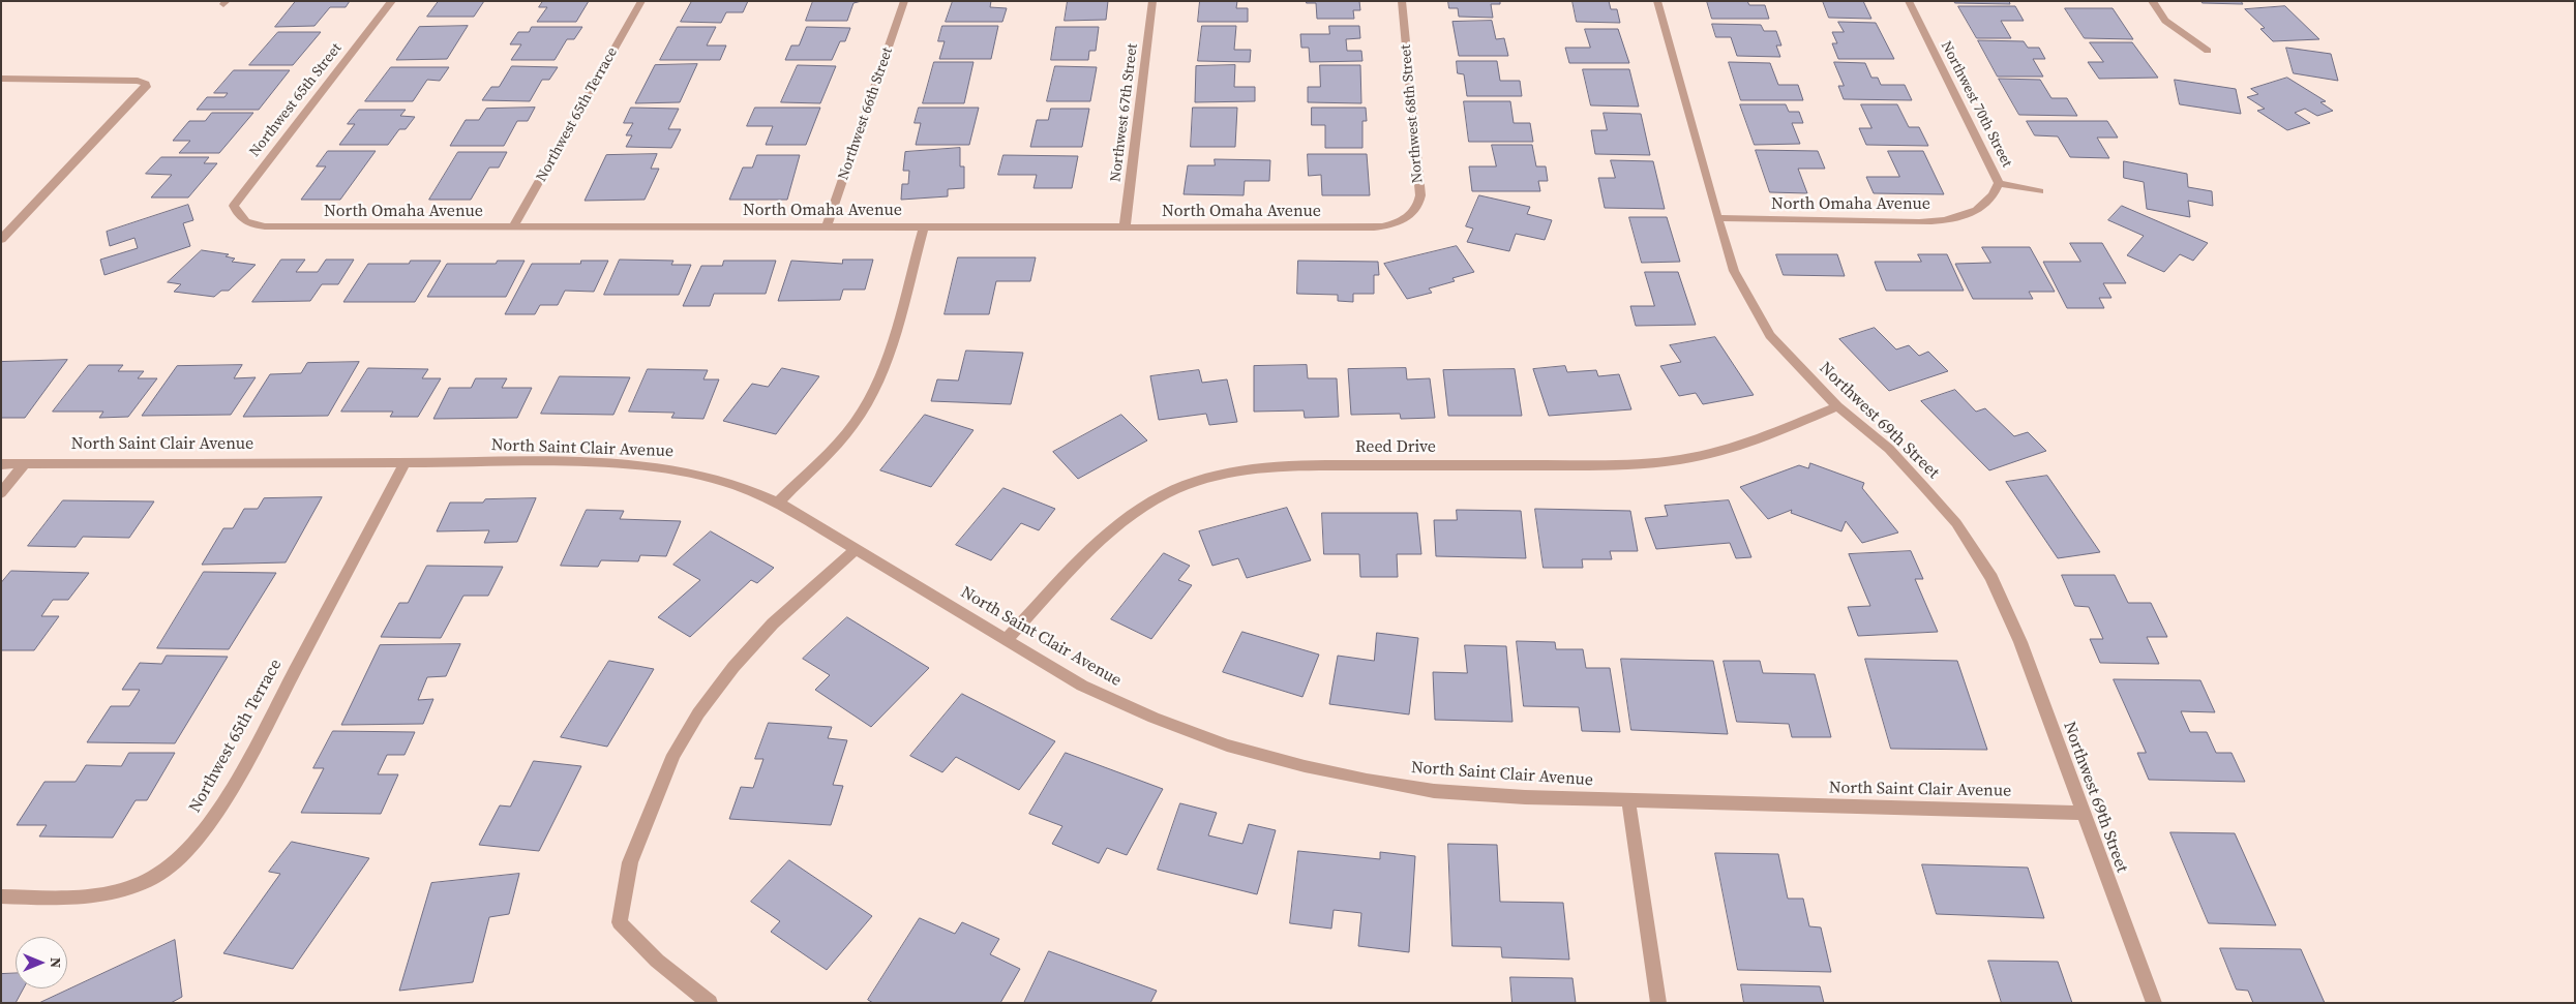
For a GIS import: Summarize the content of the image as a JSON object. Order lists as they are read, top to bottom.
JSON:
{
  "streets": {
    "street": [
      "Northwest 65th Street",
      "Northwest 70th Street",
      "Northwest 67th Street",
      "Northwest 66th Street",
      "Northwest 68th Street",
      "Northwest 65th Terrace",
      "North Omaha Avenue",
      "Northwest 69th Street",
      "North Saint Clair Avenue",
      "Reed Drive"
    ]
  },
  "crossings": [
    ["Northwest 65th Street", "North Omaha Avenue"],
    ["Northwest 70th Street", "North Omaha Avenue"],
    ["Northwest 67th Street", "North Omaha Avenue"],
    ["Northwest 66th Street", "North Omaha Avenue"],
    ["Northwest 68th Street", "North Omaha Avenue"],
    ["Northwest 65th Terrace", "North Omaha Avenue"],
    ["Northwest 65th Terrace", "North Saint Clair Avenue"],
    ["North Omaha Avenue", "Northwest 69th Street"],
    ["Northwest 69th Street", "North Saint Clair Avenue"],
    ["Northwest 69th Street", "Reed Drive"],
    ["North Saint Clair Avenue", "Reed Drive"]
  ],
  "north": "right"
}
